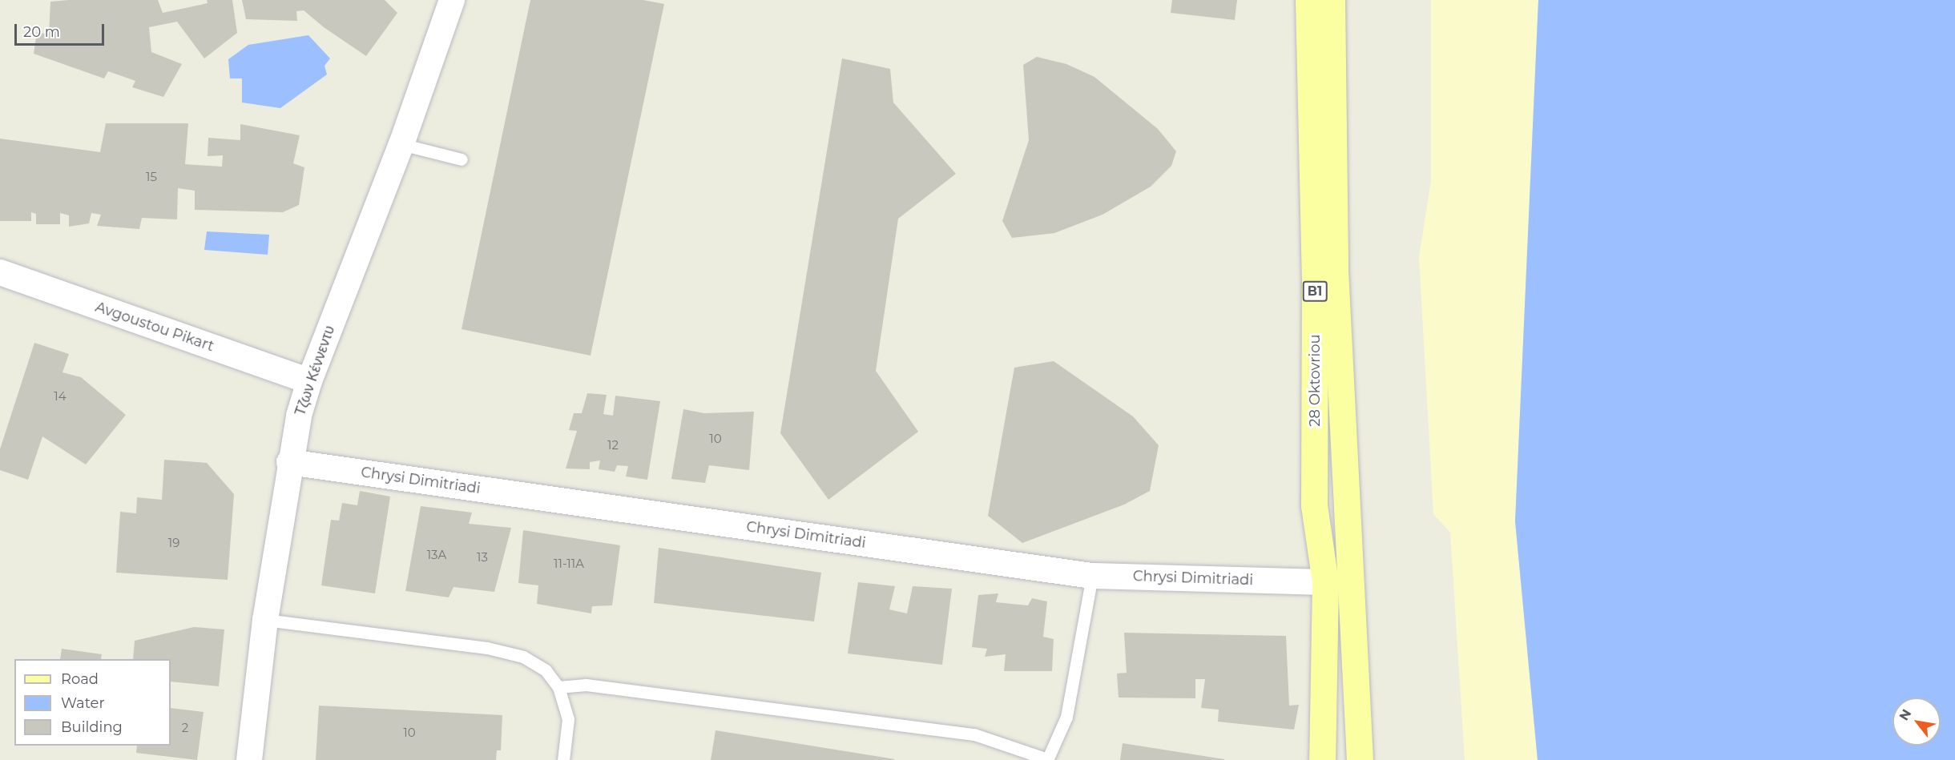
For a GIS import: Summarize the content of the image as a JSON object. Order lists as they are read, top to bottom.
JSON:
{
  "streets": {
    "main road": ["B1", "28 Oktovriou"],
    "street": ["Avgoustou Pikart", "Τζων Κέννεντυ", "Chrysi Dimitriadi"]
  },
  "crossings": [
    ["Avgoustou Pikart", "Τζων Κέννεντυ"],
    ["Τζων Κέννεντυ", "Chrysi Dimitriadi"],
    ["28 Oktovriou", "Chrysi Dimitriadi"]
  ],
  "house_numbers": [
    "15",
    "14",
    "10",
    "12",
    "19",
    "13A",
    "13",
    "11-11A",
    "2",
    "10"
  ],
  "legend": ["Road", "Water", "Building"],
  "scale_bar": "20 m",
  "north": "top left"
}
